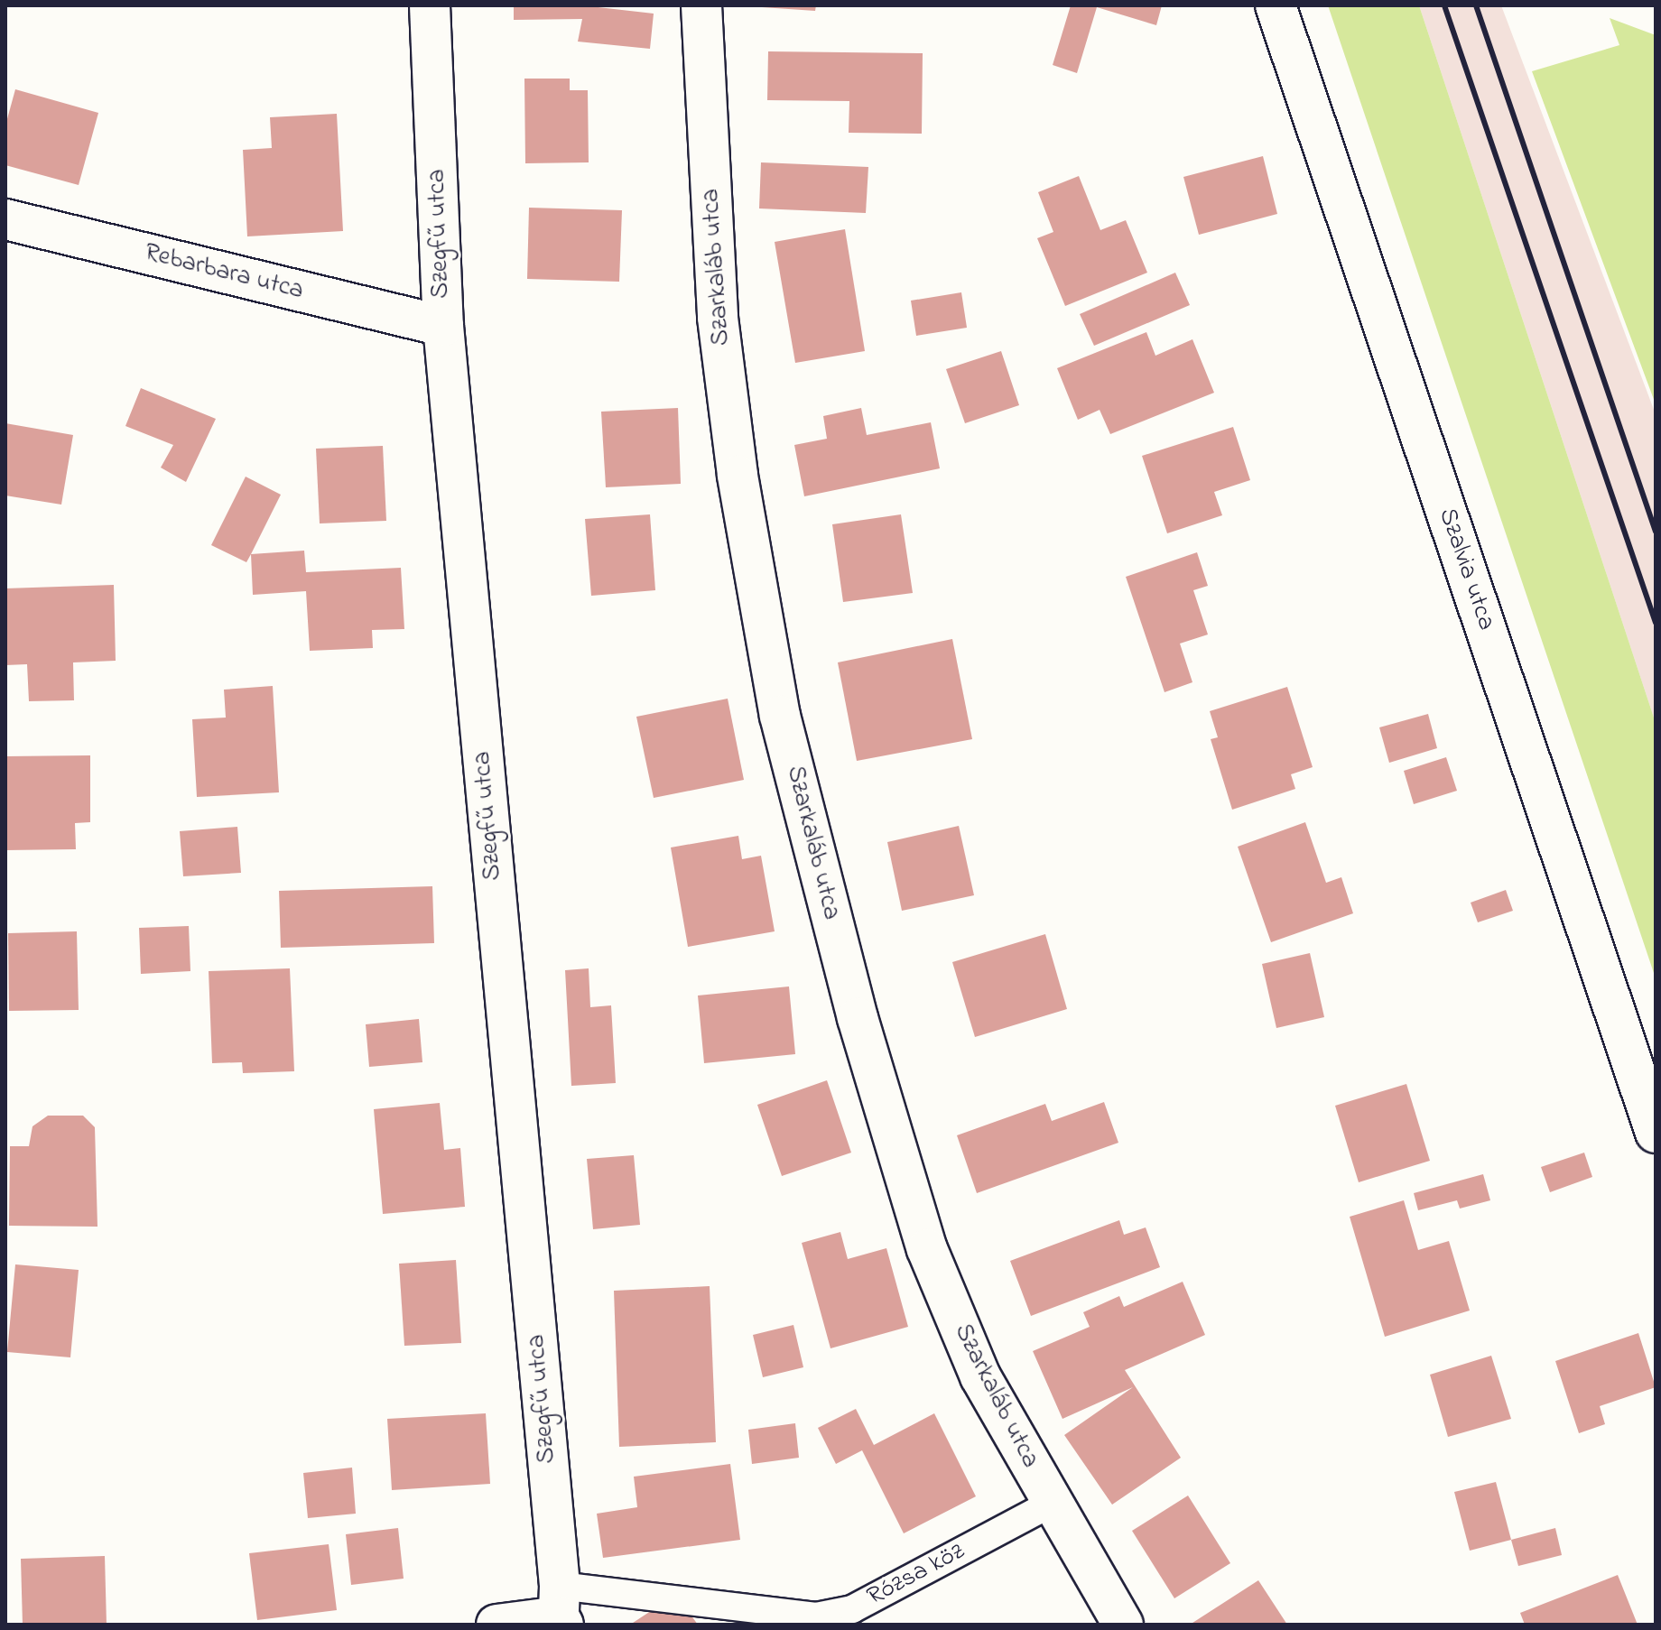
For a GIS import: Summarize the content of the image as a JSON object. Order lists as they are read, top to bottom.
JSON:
{
  "streets": {
    "street": [
      "Szegfű utca",
      "Szarkaláb utca",
      "Rebarbara utca",
      "Szalvia utca"
    ],
    "lane": ["Rózsa köz"]
  },
  "crossings": [
    ["Szegfű utca", "Rebarbara utca"],
    ["Szegfű utca", "Rózsa köz"],
    ["Szarkaláb utca", "Rózsa köz"]
  ]
}
